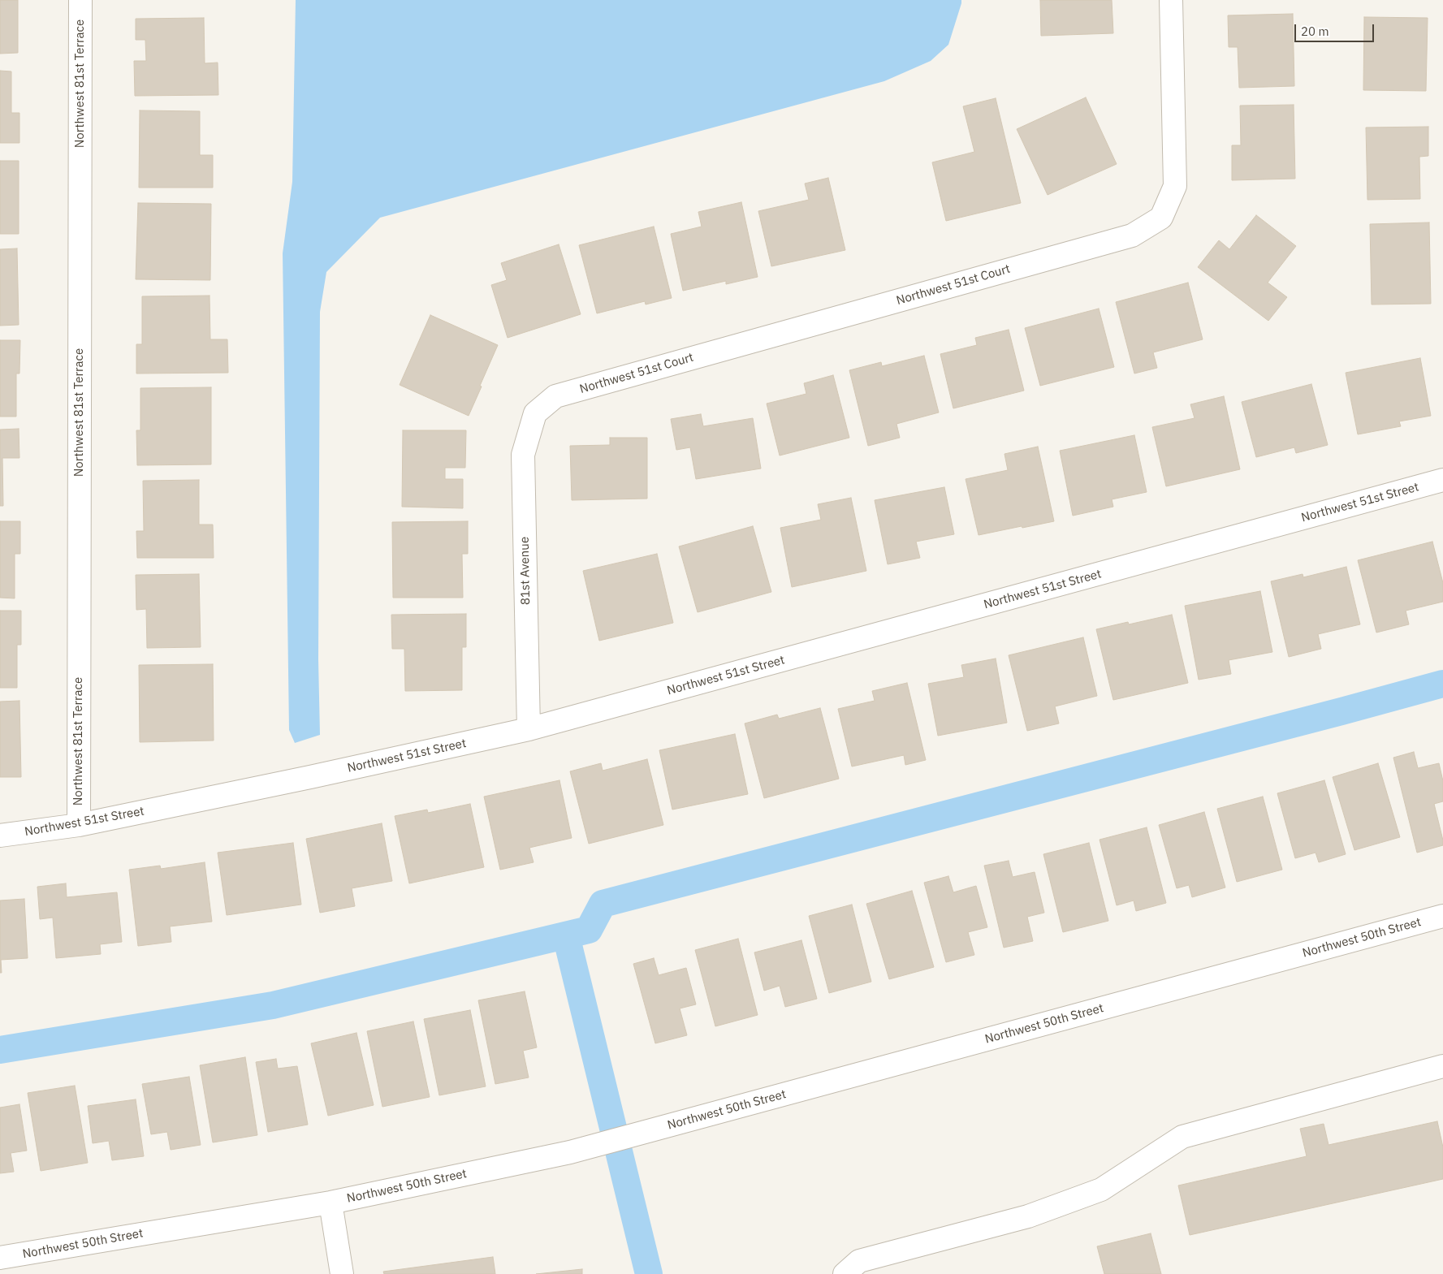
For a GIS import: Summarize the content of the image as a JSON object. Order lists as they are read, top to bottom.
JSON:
{
  "streets": {
    "street": [
      "Northwest 81st Terrace",
      "Northwest 51st Court",
      "Northwest 51st Street",
      "81st Avenue",
      "Northwest 50th Street"
    ]
  },
  "crossings": [
    ["Northwest 81st Terrace", "Northwest 51st Street"],
    ["Northwest 51st Court", "81st Avenue"],
    ["Northwest 51st Street", "81st Avenue"]
  ],
  "scale_bar": "20 m"
}
